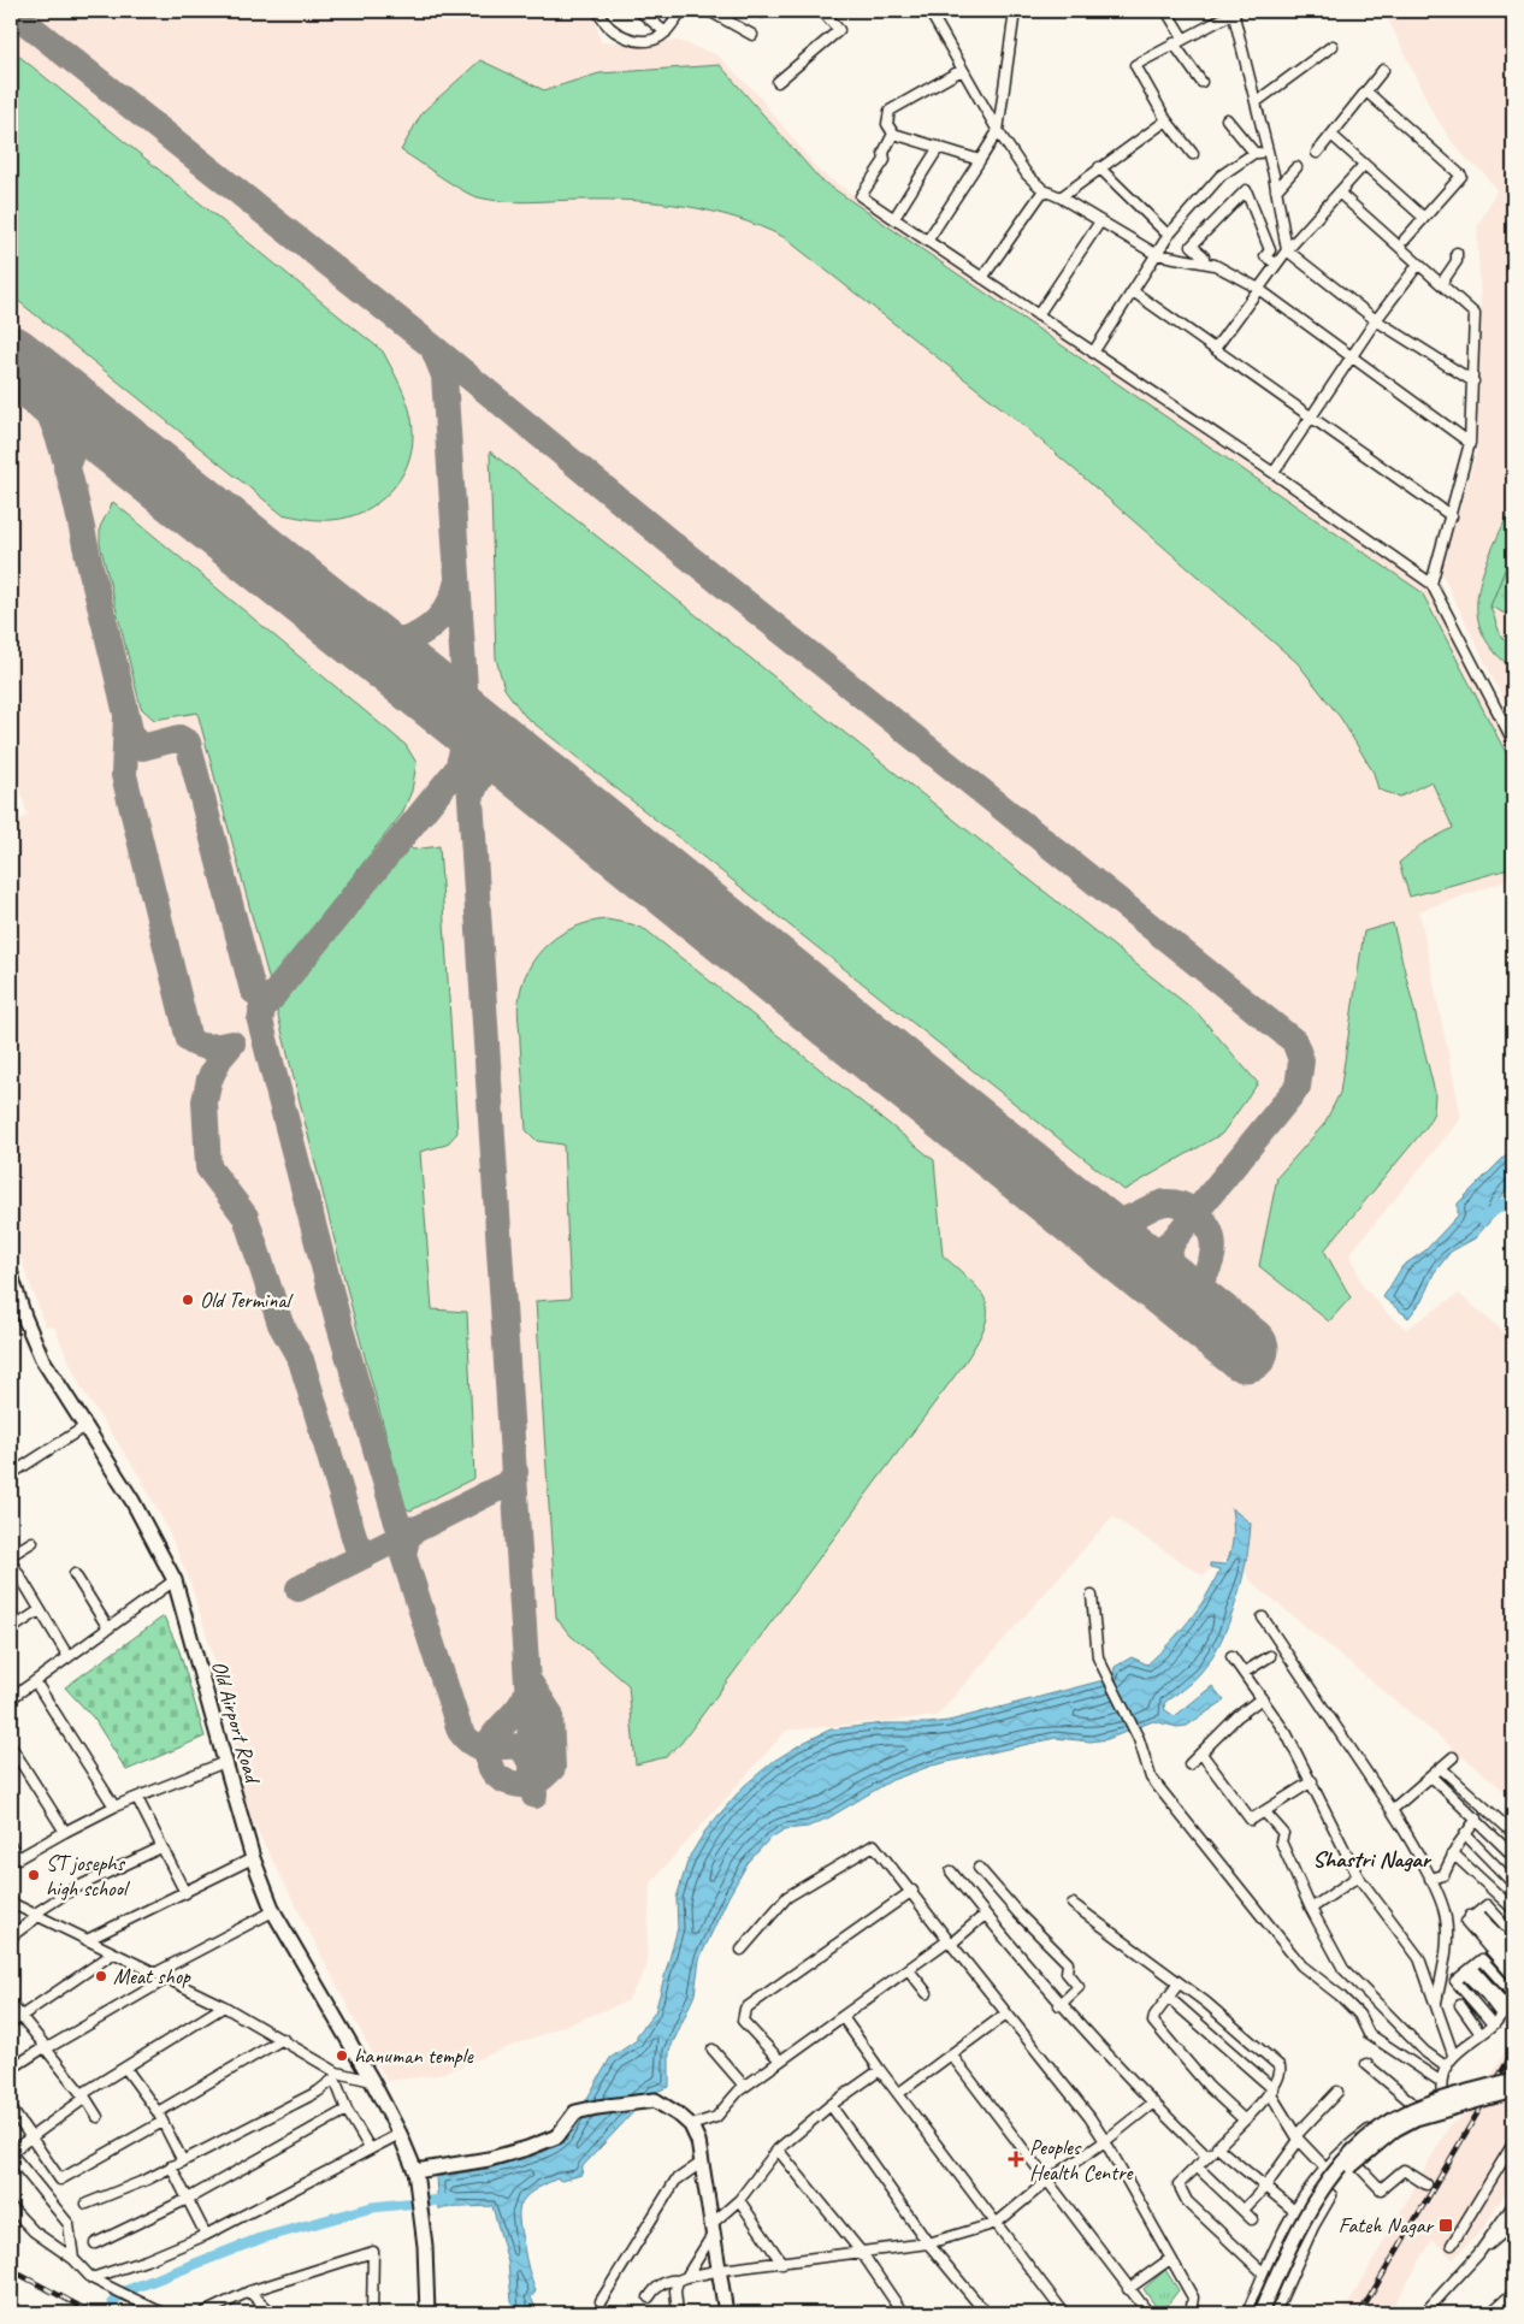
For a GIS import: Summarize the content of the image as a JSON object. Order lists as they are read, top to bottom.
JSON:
{
  "streets": {
    "main road": ["Old Airport Road"]
  },
  "districts": ["Shastri Nagar"],
  "places": {
    "other": [
      "Old Terminal",
      "ST josephs high school",
      "Meat shop",
      "hanuman temple"
    ],
    "health": ["Peoples Health Centre"],
    "transit": ["Fateh Nagar"]
  }
}
